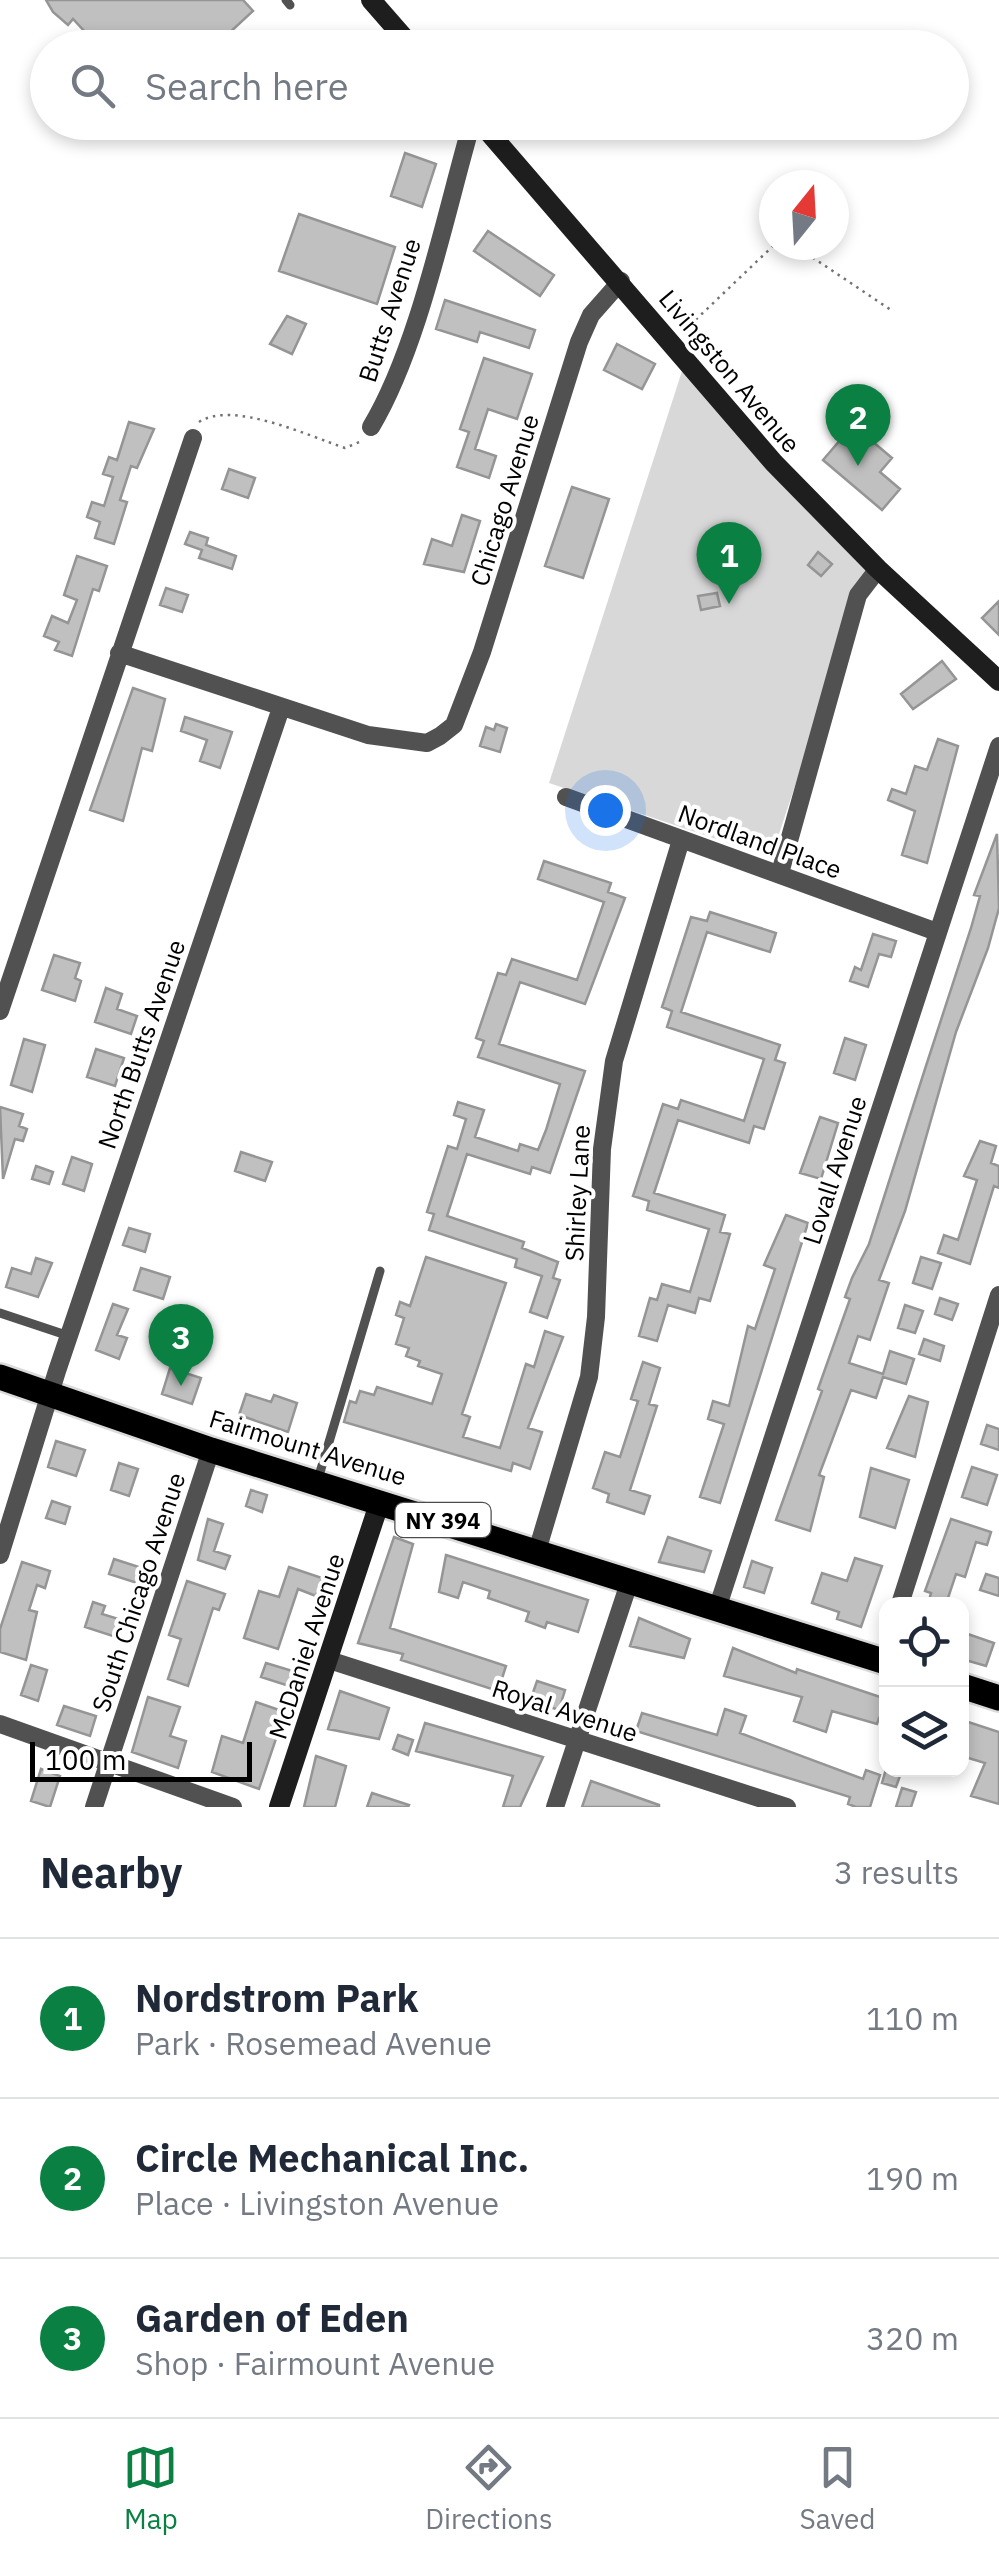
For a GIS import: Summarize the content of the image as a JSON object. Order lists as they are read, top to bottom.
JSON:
{
  "streets": {
    "main road": ["Fairmount Avenue", "NY 394"],
    "street": [
      "Butts Avenue",
      "Livingston Avenue",
      "Chicago Avenue",
      "Nordland Place",
      "North Butts Avenue",
      "Lovall Avenue",
      "Shirley Lane",
      "South Chicago Avenue",
      "McDaniel Avenue",
      "Royal Avenue"
    ]
  },
  "crossings": [
    ["Livingston Avenue", "Chicago Avenue"],
    ["Chicago Avenue", "North Butts Avenue"],
    ["Nordland Place", "Lovall Avenue"],
    ["Nordland Place", "Shirley Lane"],
    ["North Butts Avenue", "Fairmount Avenue"],
    ["Lovall Avenue", "Fairmount Avenue"],
    ["Shirley Lane", "Fairmount Avenue"],
    ["Fairmount Avenue", "South Chicago Avenue"],
    ["Fairmount Avenue", "McDaniel Avenue"],
    ["McDaniel Avenue", "Royal Avenue"]
  ],
  "scale_bar": "100 m",
  "north": "top",
  "page": {
    "search": "Search here",
    "pins": ["2", "1", "3"],
    "scale": "100 m",
    "heading": ["Nearby", "3 results"],
    "list": [
      {
        "mark": "1",
        "name": "Nordstrom Park",
        "note": "Park · Rosemead Avenue",
        "value": "110 m"
      },
      {
        "mark": "2",
        "name": "Circle Mechanical Inc.",
        "note": "Place · Livingston Avenue",
        "value": "190 m"
      },
      {
        "mark": "3",
        "name": "Garden of Eden",
        "note": "Shop · Fairmount Avenue",
        "value": "320 m"
      }
    ],
    "nav": ["Map", "Directions", "Saved"]
  }
}
